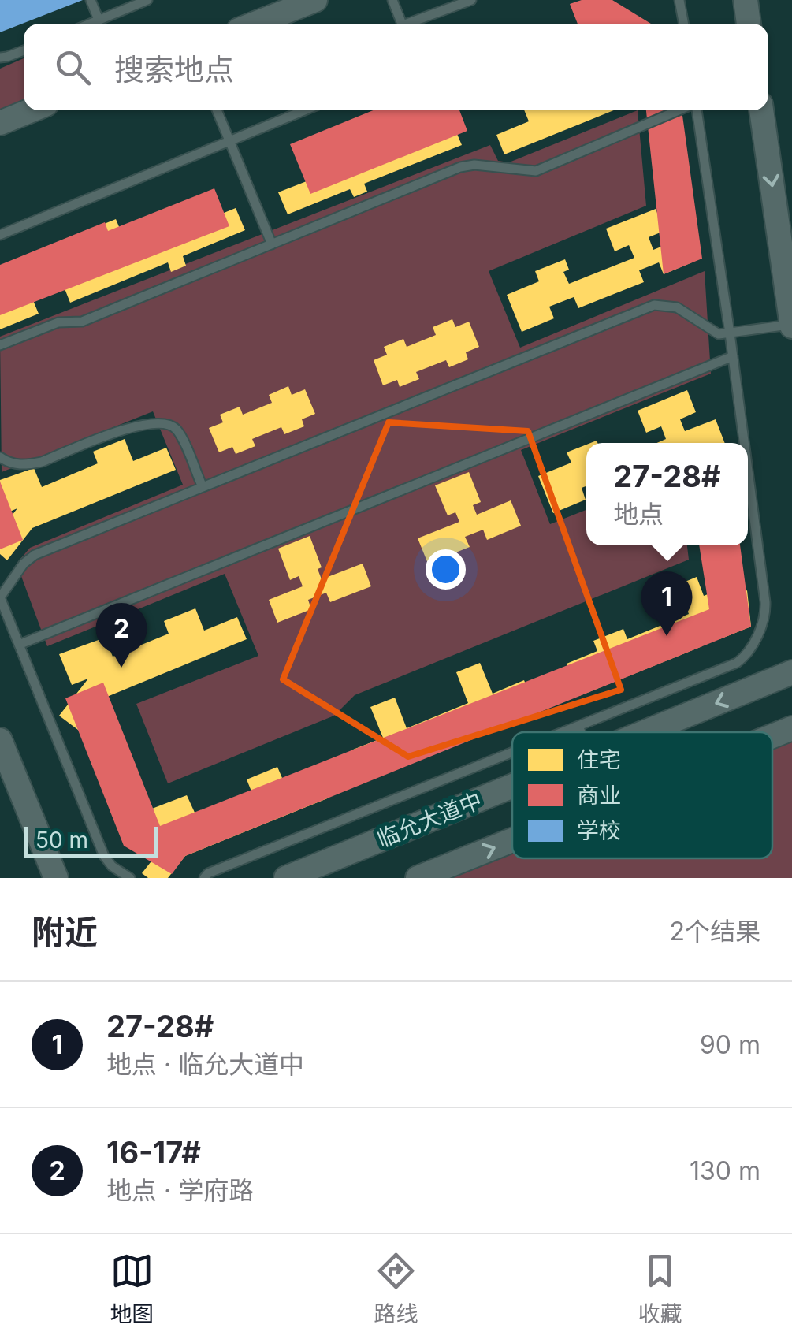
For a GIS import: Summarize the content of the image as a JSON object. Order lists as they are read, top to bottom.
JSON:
{
  "streets": {
    "street": ["临允大道中"]
  },
  "one_way": ["临允大道中"],
  "legend": ["住宅", "商业", "学校"],
  "scale_bar": "50 m",
  "page": {
    "search": "搜索地点",
    "popup": ["27-28#", "地点"],
    "pins": ["1", "2"],
    "scale": "50 m",
    "heading": ["附近", "2个结果"],
    "list": [
      {
        "mark": "1",
        "name": "27-28#",
        "note": "地点 · 临允大道中",
        "value": "90 m"
      },
      {
        "mark": "2",
        "name": "16-17#",
        "note": "地点 · 学府路",
        "value": "130 m"
      }
    ],
    "nav": ["地图", "路线", "收藏"]
  }
}
